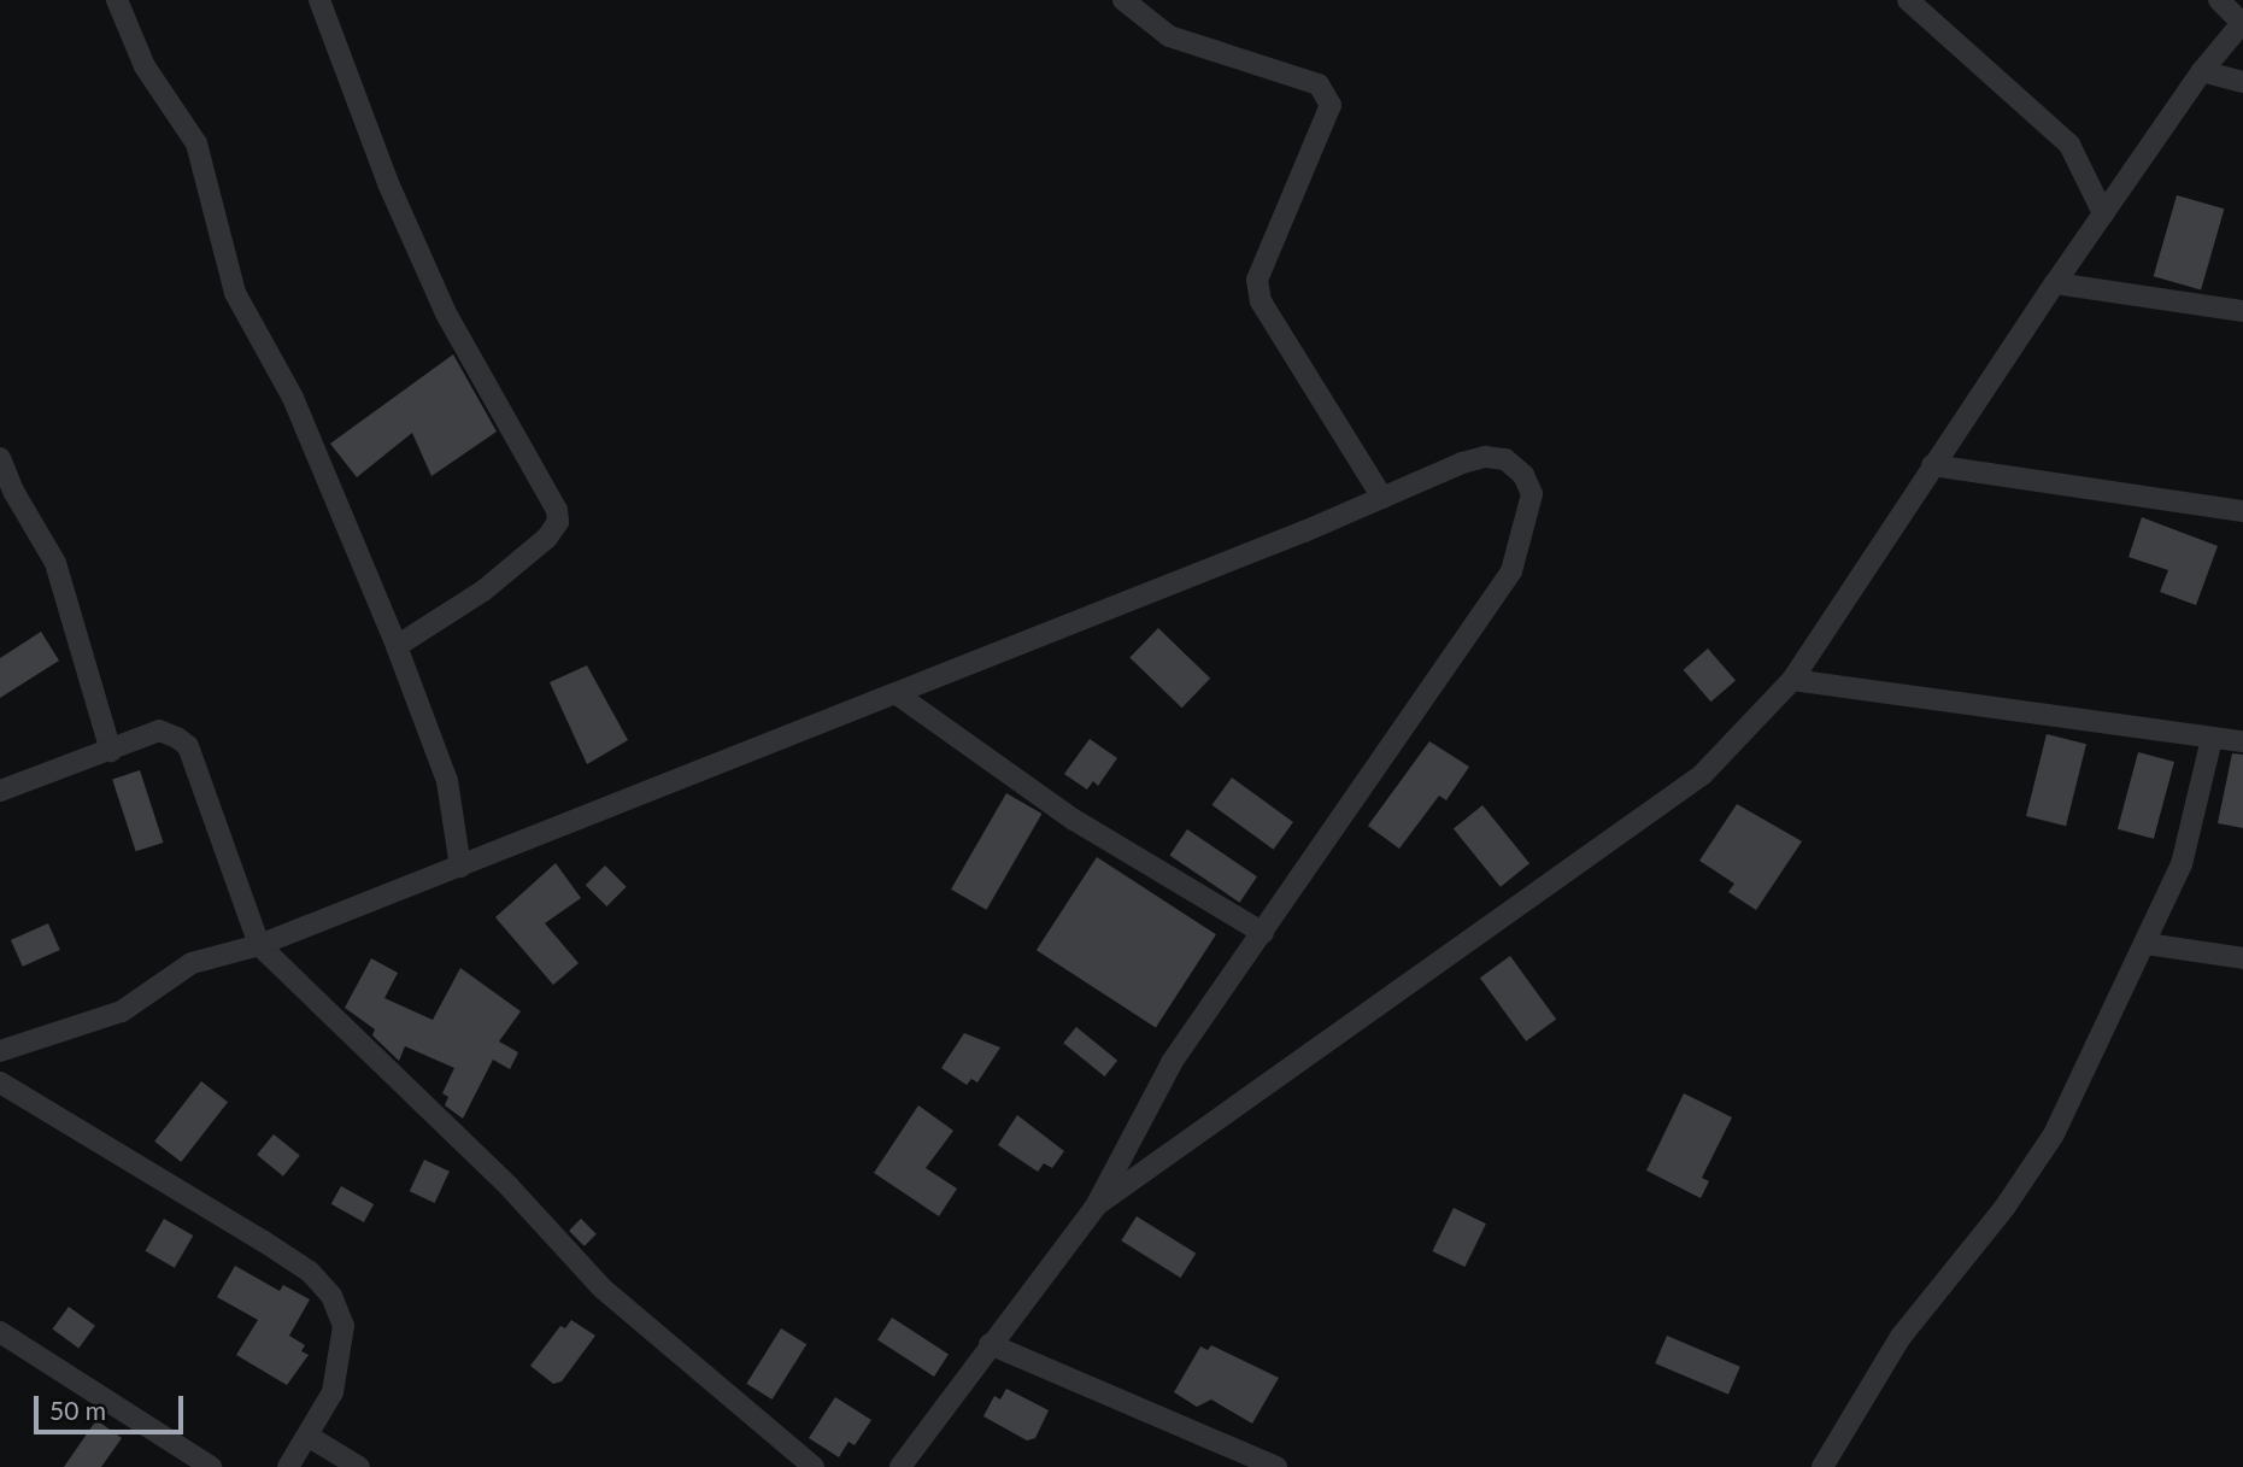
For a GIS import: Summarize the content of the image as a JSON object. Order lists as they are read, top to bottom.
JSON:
{
  "scale_bar": "50 m"
}
